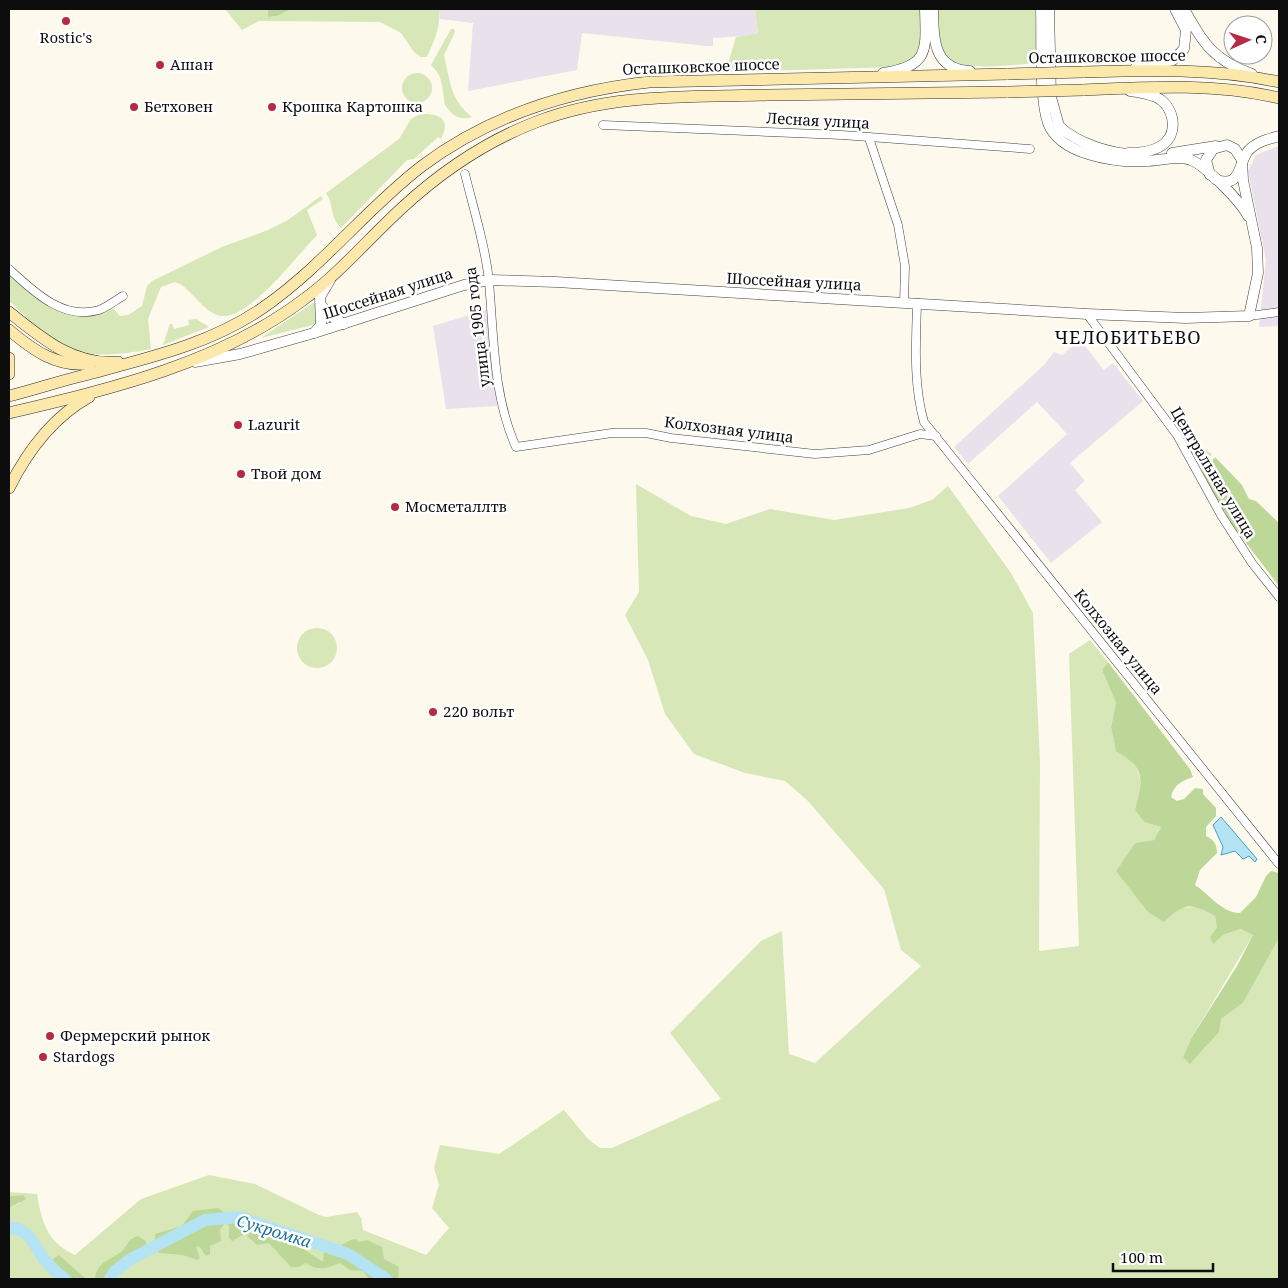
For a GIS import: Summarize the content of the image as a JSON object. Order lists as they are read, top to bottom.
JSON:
{
  "streets": {
    "main road": ["Осташковское шоссе"],
    "street": [
      "Лесная улица",
      "Шоссейная улица",
      "улица 1905 года",
      "Колхозная улица",
      "Центральная улица"
    ]
  },
  "crossings": [
    ["Осташковское шоссе", "Шоссейная улица"],
    ["Шоссейная улица", "улица 1905 года"],
    ["Шоссейная улица", "Колхозная улица"],
    ["Шоссейная улица", "Центральная улица"],
    ["улица 1905 года", "Колхозная улица"]
  ],
  "districts": ["ЧЕЛОБИТЬЕВО"],
  "water": ["Сукромка"],
  "places": [
    "Rostic's",
    "Ашан",
    "Бетховен",
    "Крошка Картошка",
    "Lazurit",
    "Твой дом",
    "Мосметаллтв",
    "220 вольт",
    "Фермерский рынок",
    "Stardogs"
  ],
  "scale_bar": "100 m",
  "north": "right"
}
